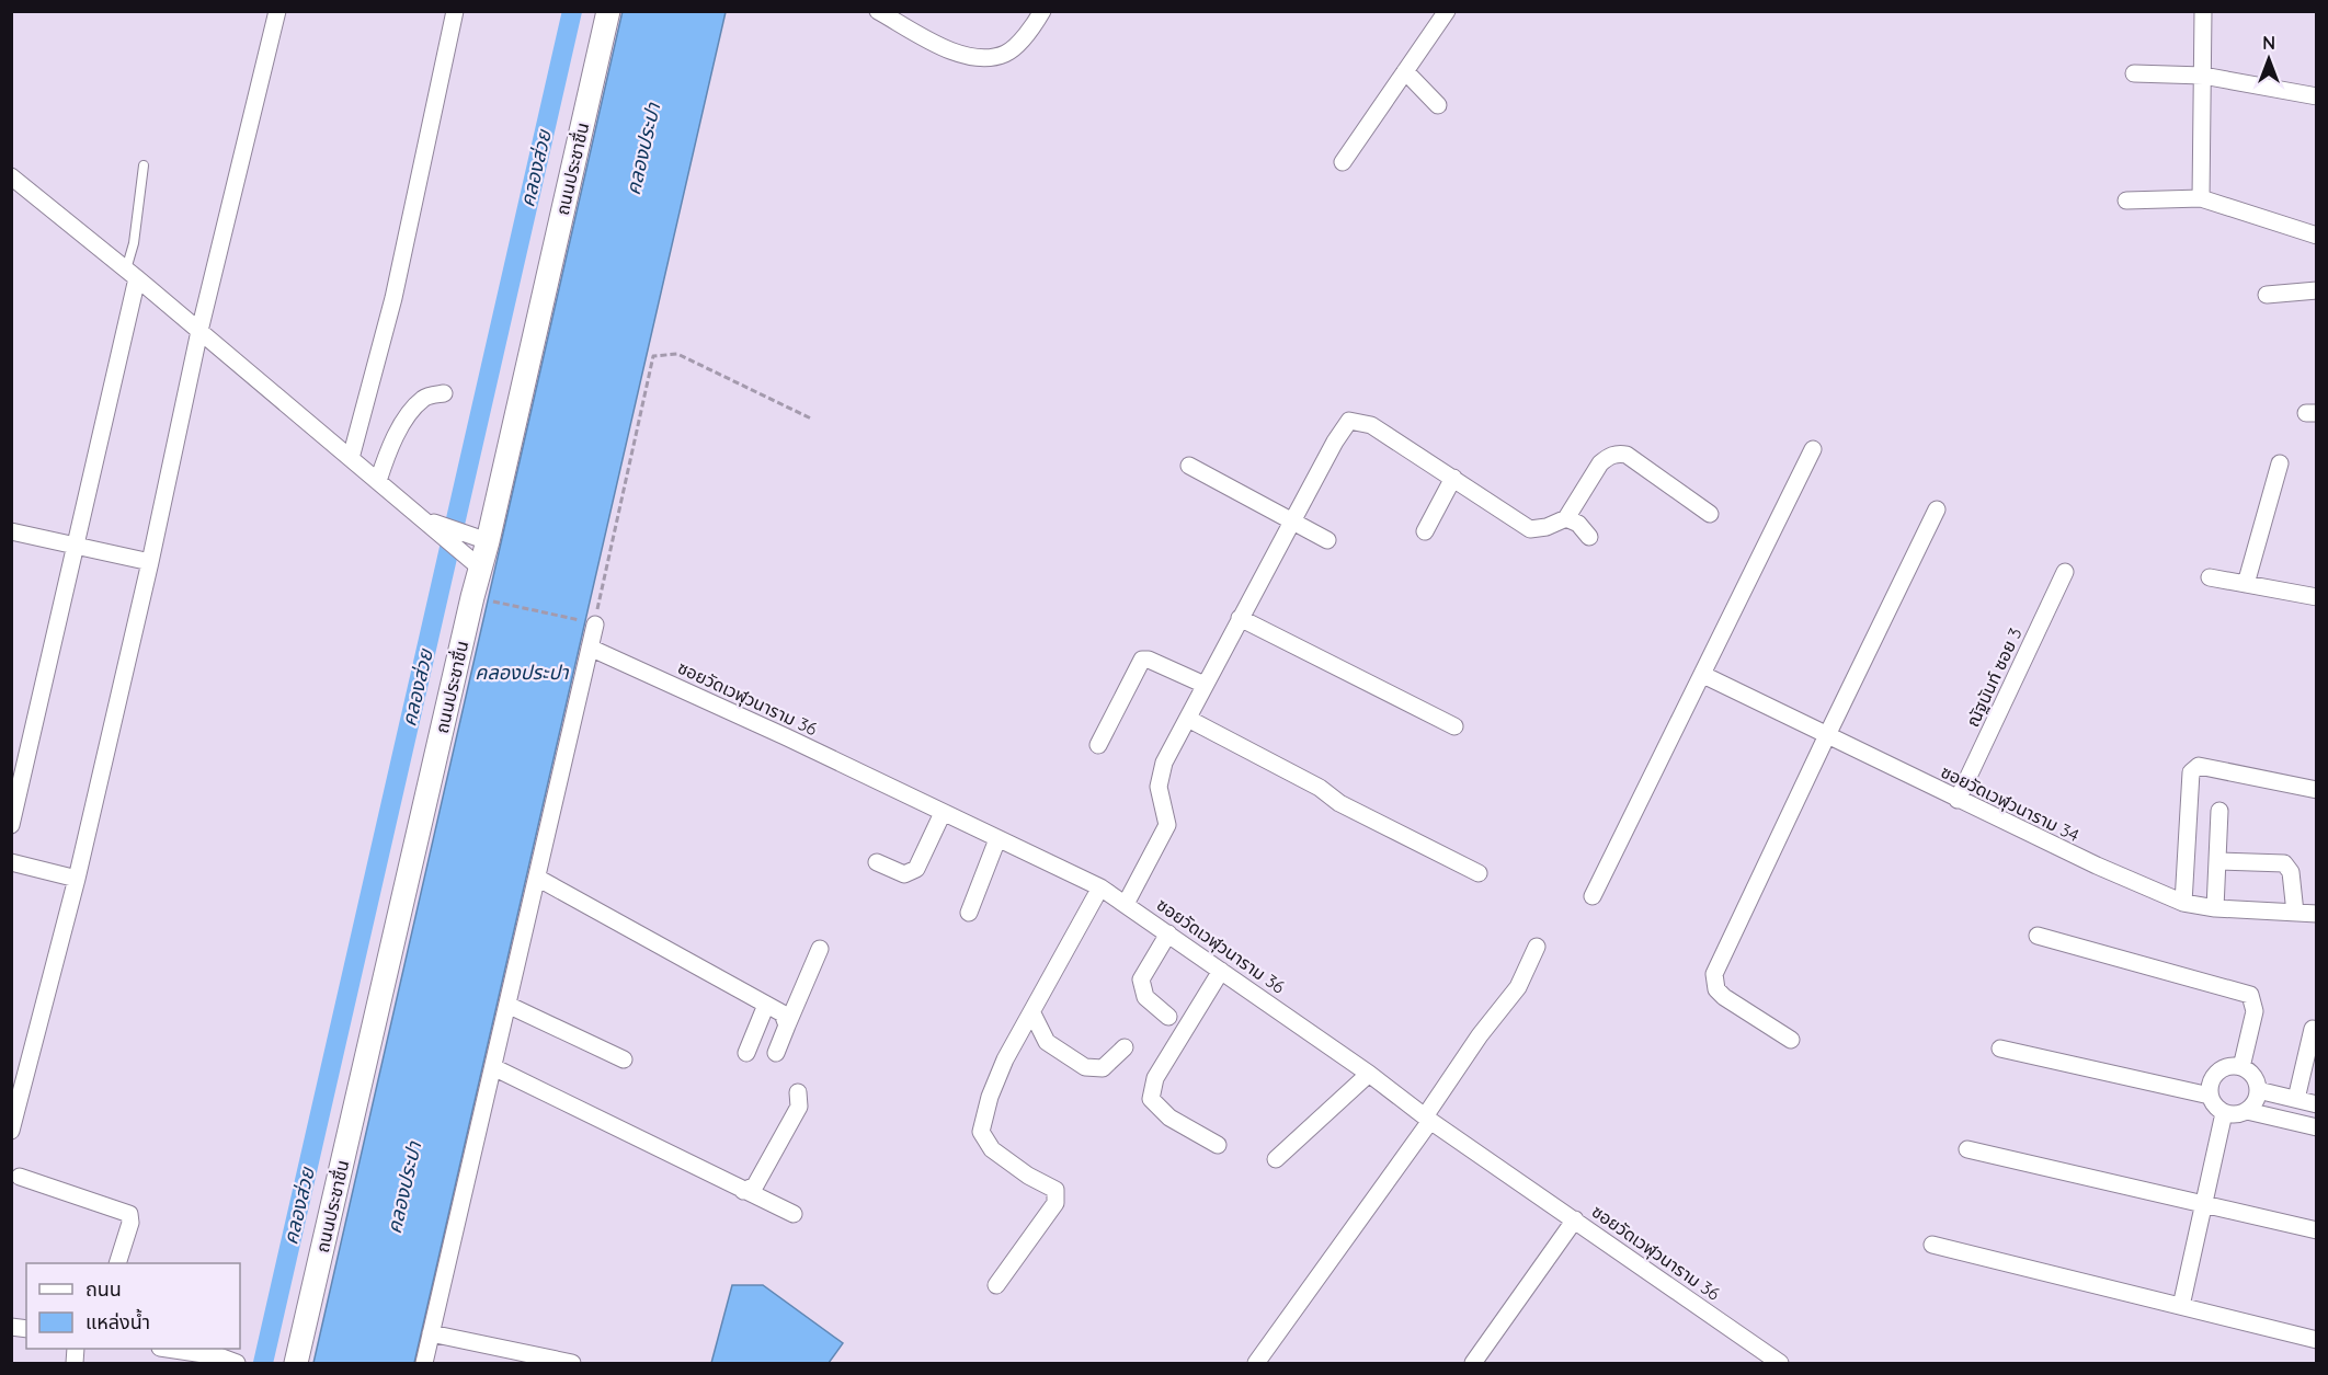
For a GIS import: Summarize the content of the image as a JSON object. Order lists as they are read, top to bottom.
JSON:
{
  "streets": {
    "street": [
      "ถนนประชาชื่น",
      "ณัฐนันท์ ซอย 3",
      "ซอยวัดเวฬุวนาราม 36",
      "ซอยวัดเวฬุวนาราม 34"
    ]
  },
  "crossings": [
    ["ณัฐนันท์ ซอย 3", "ซอยวัดเวฬุวนาราม 34"]
  ],
  "water": ["คลองประปา", "คลองส่วย"],
  "legend": ["ถนน", "แหล่งน้ำ"],
  "north": "top"
}
